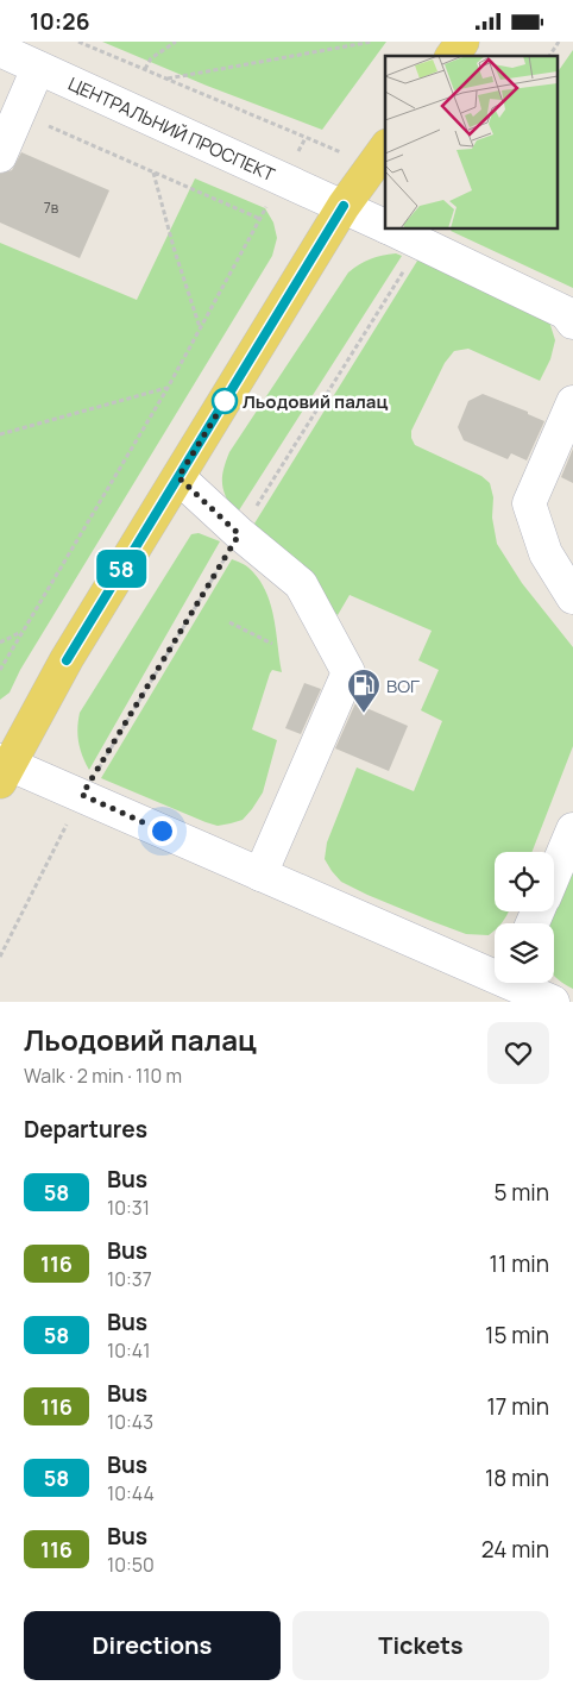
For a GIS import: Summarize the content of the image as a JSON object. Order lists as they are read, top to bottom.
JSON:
{
  "streets": {
    "street": ["ЦЕНТРАЛЬНИЙ ПРОСПЕКТ"]
  },
  "places": {
    "other": ["Льодовий палац"],
    "fuel station": ["ВОГ"]
  },
  "lines": ["bus line 58"],
  "house_numbers": ["7в"],
  "page": {
    "status": "10:26",
    "on_map": "58",
    "heading": [
      ["Льодовий палац", "Walk · 2 min · 110 m"],
      "Departures"
    ],
    "list": [
      {
        "mark": "58",
        "name": "Bus",
        "note": "10:31",
        "value": "5 min"
      },
      {
        "mark": "116",
        "name": "Bus",
        "note": "10:37",
        "value": "11 min"
      },
      {
        "mark": "58",
        "name": "Bus",
        "note": "10:41",
        "value": "15 min"
      },
      {
        "mark": "116",
        "name": "Bus",
        "note": "10:43",
        "value": "17 min"
      },
      {
        "mark": "58",
        "name": "Bus",
        "note": "10:44",
        "value": "18 min"
      },
      {
        "mark": "116",
        "name": "Bus",
        "note": "10:50",
        "value": "24 min"
      }
    ],
    "buttons": ["Directions", "Tickets"]
  }
}
